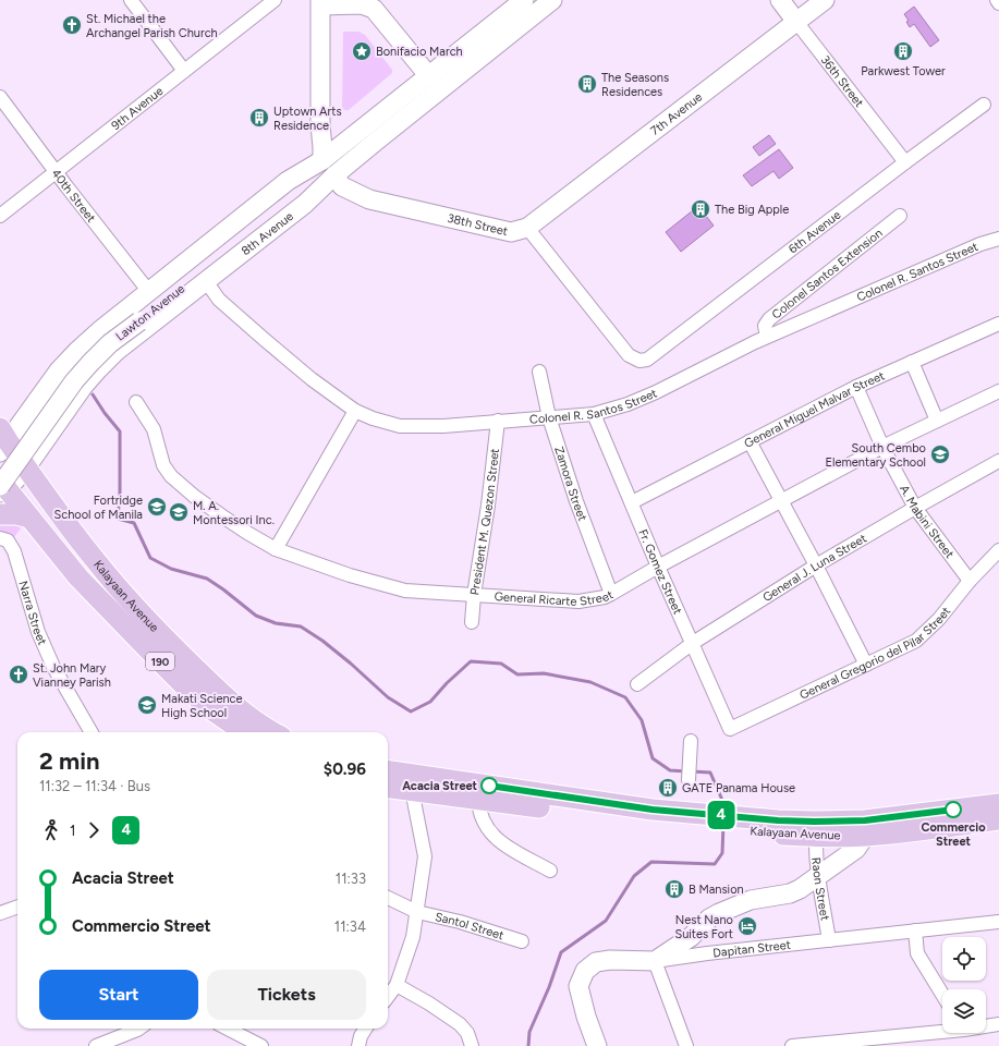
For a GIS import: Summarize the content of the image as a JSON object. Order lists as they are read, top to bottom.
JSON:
{
  "streets": {
    "main road": [
      "36th Street",
      "7th Avenue",
      "38th Street",
      "8th Avenue",
      "Lawton Avenue",
      "Kalayaan Avenue",
      "190",
      "Dapitan Street"
    ],
    "street": [
      "9th Avenue",
      "40th Street",
      "6th Avenue",
      "Colonel R. Santos Street",
      "Colonel Santos Extension",
      "General Miguel Malvar Street",
      "Zamora Street",
      "President M. Quezon Street",
      "A. Mabini Street",
      "General J. Luna Street",
      "Fr. Gomez Street",
      "General Ricarte Street",
      "Narra Street",
      "General Gregorio del Pilar Street",
      "Raon Street",
      "Santol Street"
    ]
  },
  "crossings": [
    ["36th Street", "7th Avenue"],
    ["36th Street", "6th Avenue"],
    ["9th Avenue", "40th Street"],
    ["7th Avenue", "38th Street"],
    ["7th Avenue", "6th Avenue"],
    ["38th Street", "6th Avenue"],
    ["38th Street", "8th Avenue"],
    ["38th Street", "Lawton Avenue"],
    ["8th Avenue", "Colonel R. Santos Street"],
    ["8th Avenue", "Lawton Avenue"],
    ["8th Avenue", "Kalayaan Avenue"],
    ["Colonel R. Santos Street", "Colonel Santos Extension"],
    ["Colonel R. Santos Street", "Zamora Street"],
    ["Colonel R. Santos Street", "President M. Quezon Street"],
    ["Colonel R. Santos Street", "Fr. Gomez Street"],
    ["Lawton Avenue", "Kalayaan Avenue"],
    ["General Miguel Malvar Street", "A. Mabini Street"],
    ["General Miguel Malvar Street", "Fr. Gomez Street"],
    ["Zamora Street", "General Ricarte Street"],
    ["President M. Quezon Street", "General Ricarte Street"],
    ["A. Mabini Street", "General J. Luna Street"],
    ["A. Mabini Street", "General Ricarte Street"],
    ["A. Mabini Street", "General Gregorio del Pilar Street"],
    ["General J. Luna Street", "Fr. Gomez Street"],
    ["Fr. Gomez Street", "General Ricarte Street"],
    ["Fr. Gomez Street", "General Gregorio del Pilar Street"],
    ["Kalayaan Avenue", "Raon Street"],
    ["Raon Street", "Dapitan Street"]
  ],
  "places": {
    "church": ["St. Michael the Archangel Parish Church", "St. John Mary Vianney Parish"],
    "place": ["Bonifacio March"],
    "building": [
      "Parkwest Tower",
      "The Seasons Residences",
      "Uptown Arts Residence",
      "The Big Apple",
      "GATE Panama House",
      "B Mansion"
    ],
    "school or university": [
      "South Cembo Elementary School",
      "Fortridge School of Manila",
      "M. A. Montessori Inc.",
      "Makati Science High School"
    ],
    "other": ["Acacia Street", "Commercio Street"],
    "hotel": ["Nest Nano Suites Fort"]
  },
  "lines": ["bus line 4"],
  "page": {
    "on_map": "4",
    "heading": ["2 min", "11:32 – 11:34 · Bus", "$0.96"],
    "legs": ["1", "4"],
    "list": [
      {
        "name": "Acacia Street",
        "value": "11:33"
      },
      {
        "name": "Commercio Street",
        "value": "11:34"
      }
    ],
    "buttons": ["Start", "Tickets"]
  }
}
